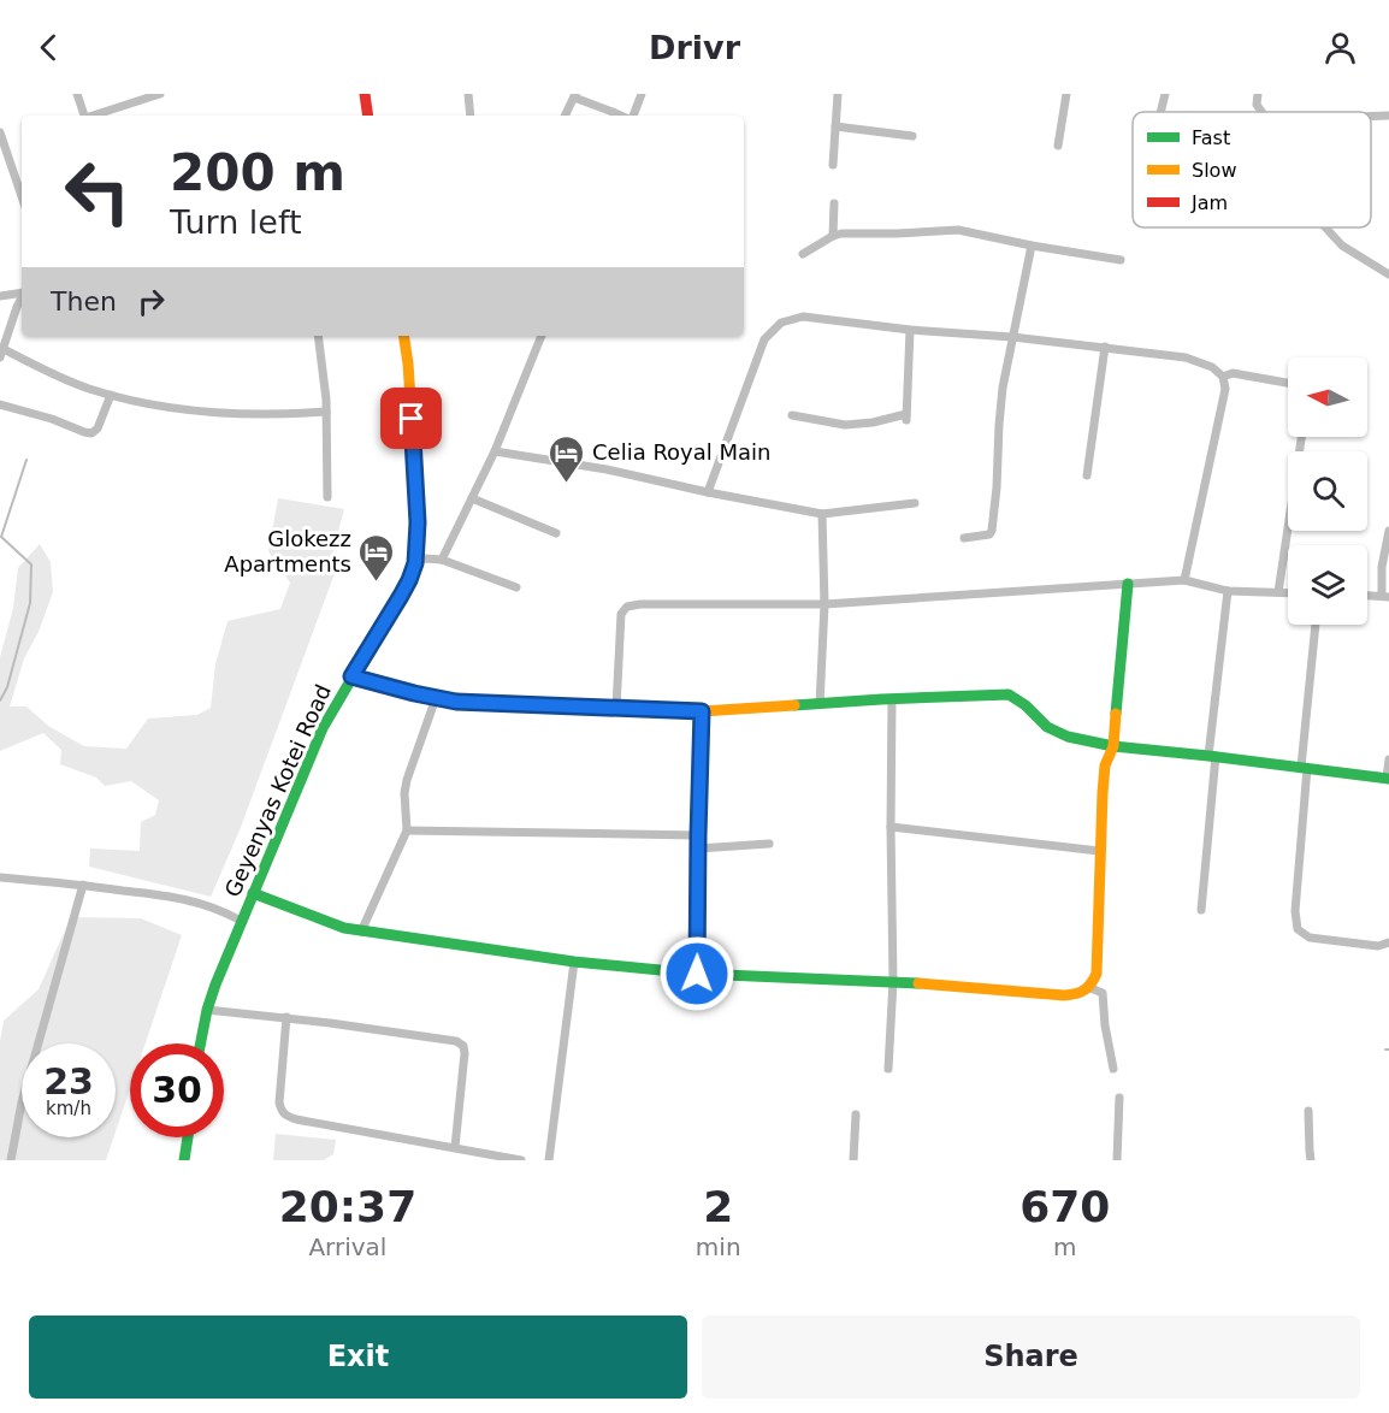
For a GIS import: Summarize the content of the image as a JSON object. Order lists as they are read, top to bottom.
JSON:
{
  "streets": {
    "street": ["Geyenyas Kotei Road"]
  },
  "places": {
    "hotel": ["Celia Royal Main", "Glokezz Apartments"]
  },
  "legend": ["Fast", "Slow", "Jam"],
  "north": "left",
  "page": {
    "header": "Drivr",
    "turn": ["200 m", "Turn left"],
    "then": "Then",
    "speed": "23 km/h",
    "limit": "30",
    "eta": [
      "20:37",
      "Arrival",
      "2",
      "min",
      "670",
      "m"
    ],
    "buttons": ["Exit", "Share"]
  }
}
